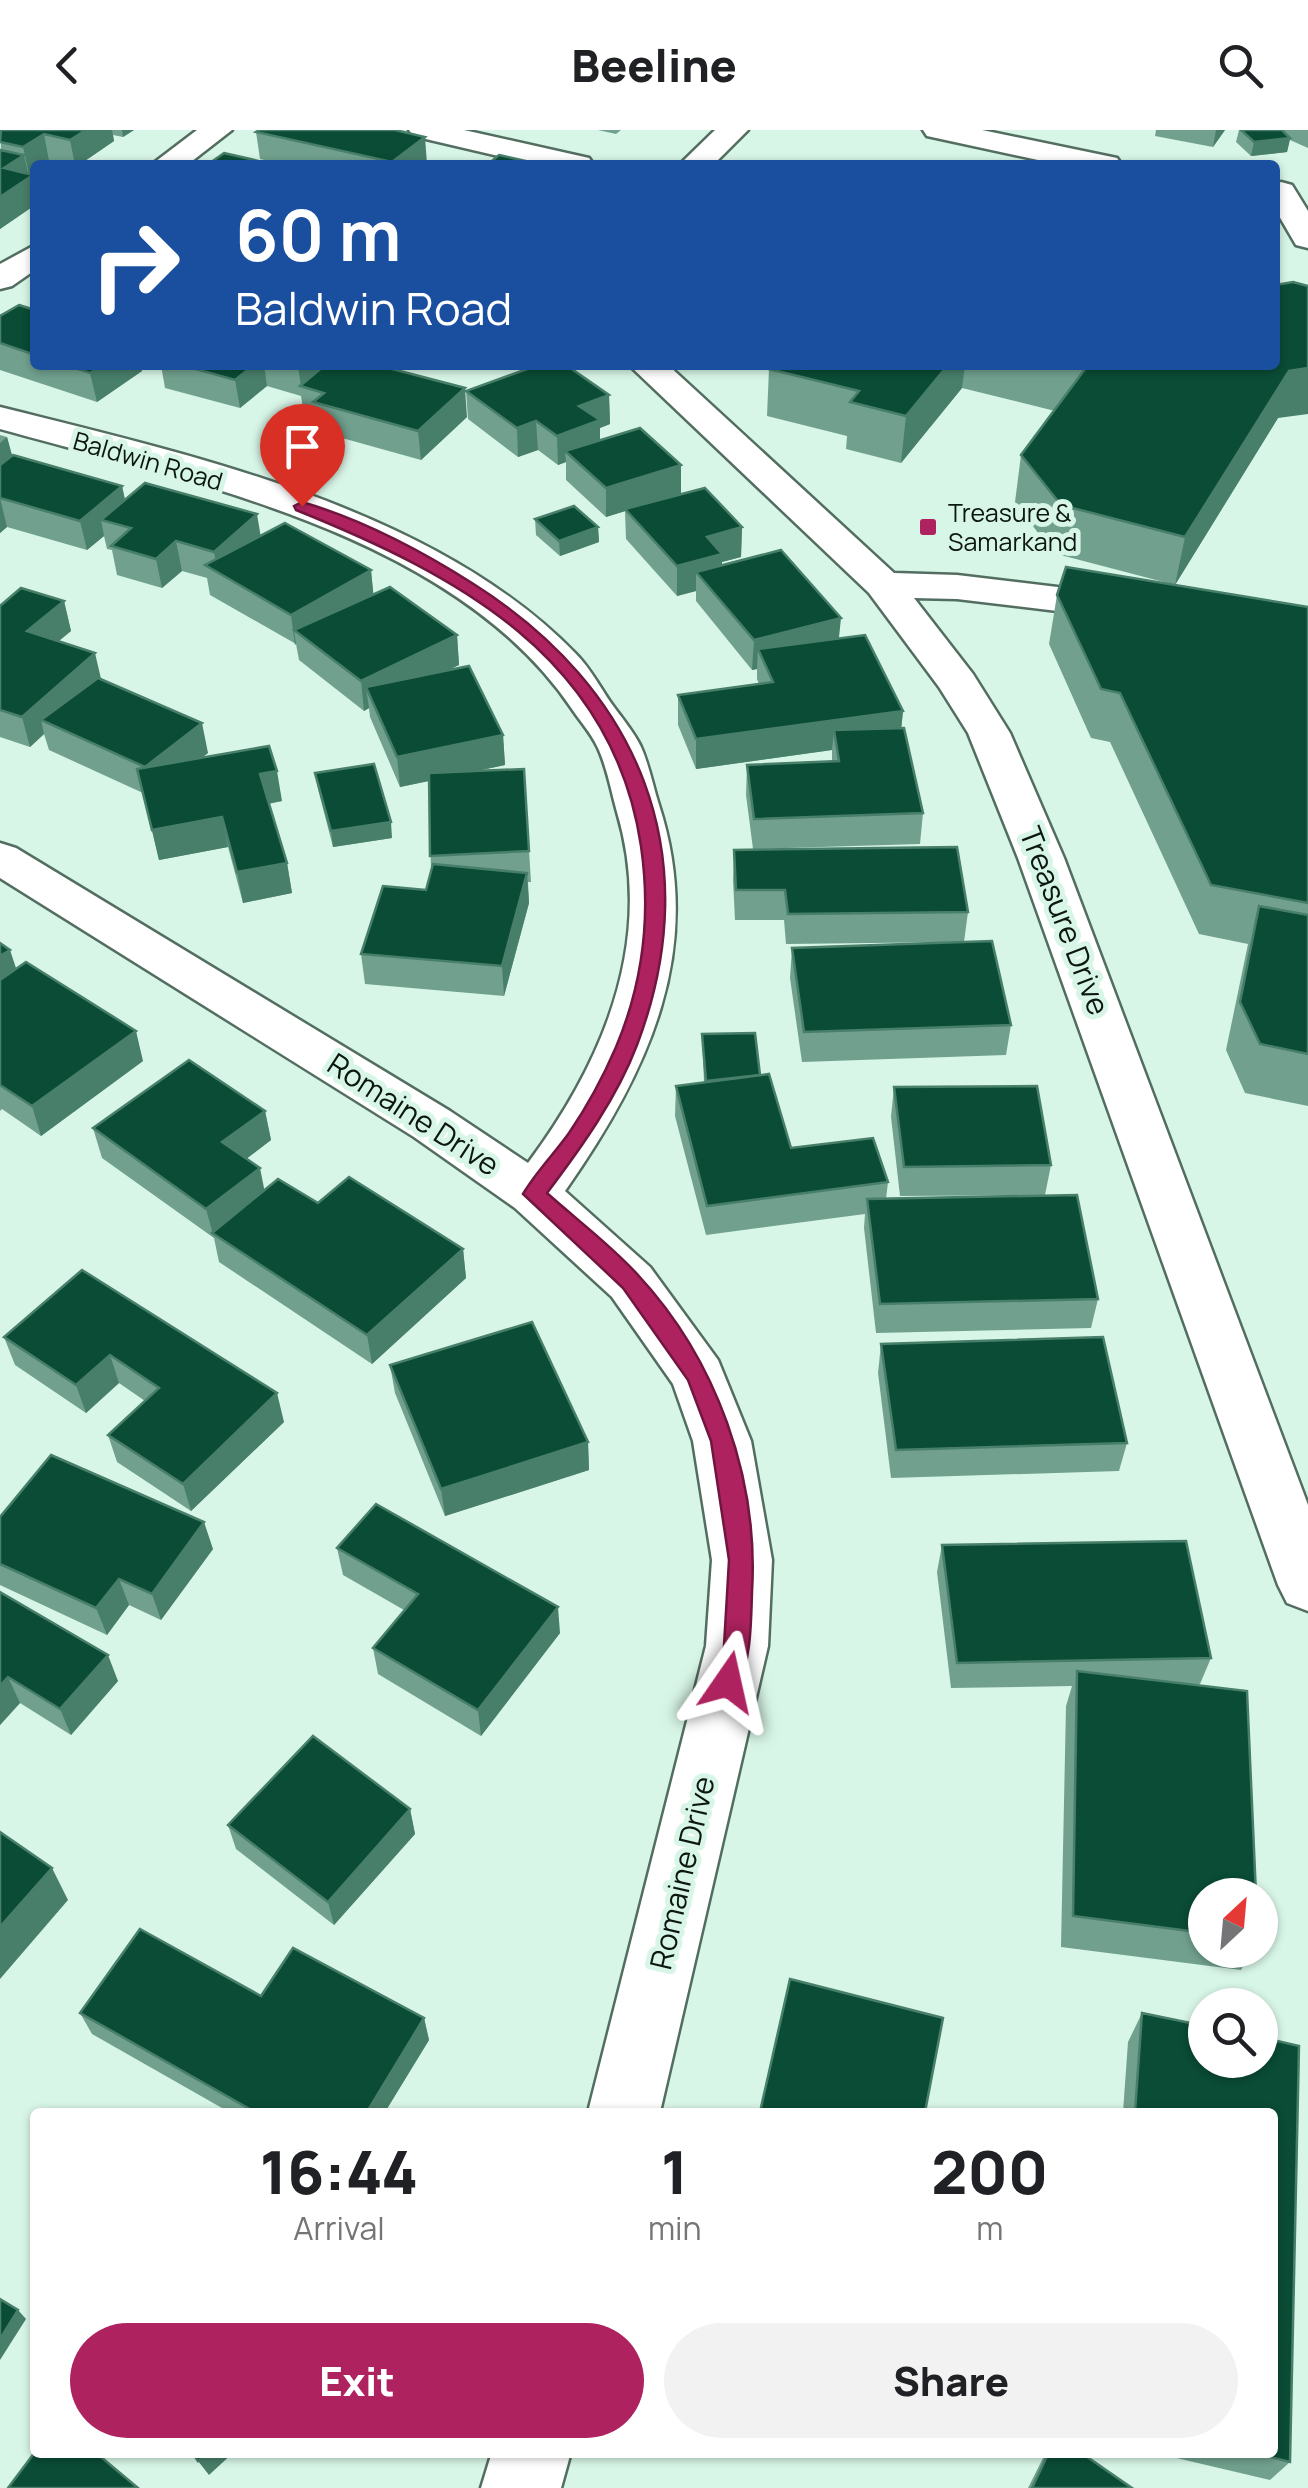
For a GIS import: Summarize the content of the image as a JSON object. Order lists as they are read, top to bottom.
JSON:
{
  "streets": {
    "street": ["Baldwin Road", "Treasure Drive", "Romaine Drive"]
  },
  "crossings": [
    ["Baldwin Road", "Romaine Drive"]
  ],
  "places": {
    "transit": ["Treasure & Samarkand"]
  },
  "north": "top right",
  "page": {
    "header": "Beeline",
    "turn": ["60 m", "Baldwin Road"],
    "eta": [
      "16:44",
      "Arrival",
      "1",
      "min",
      "200",
      "m"
    ],
    "buttons": ["Exit", "Share"]
  }
}
